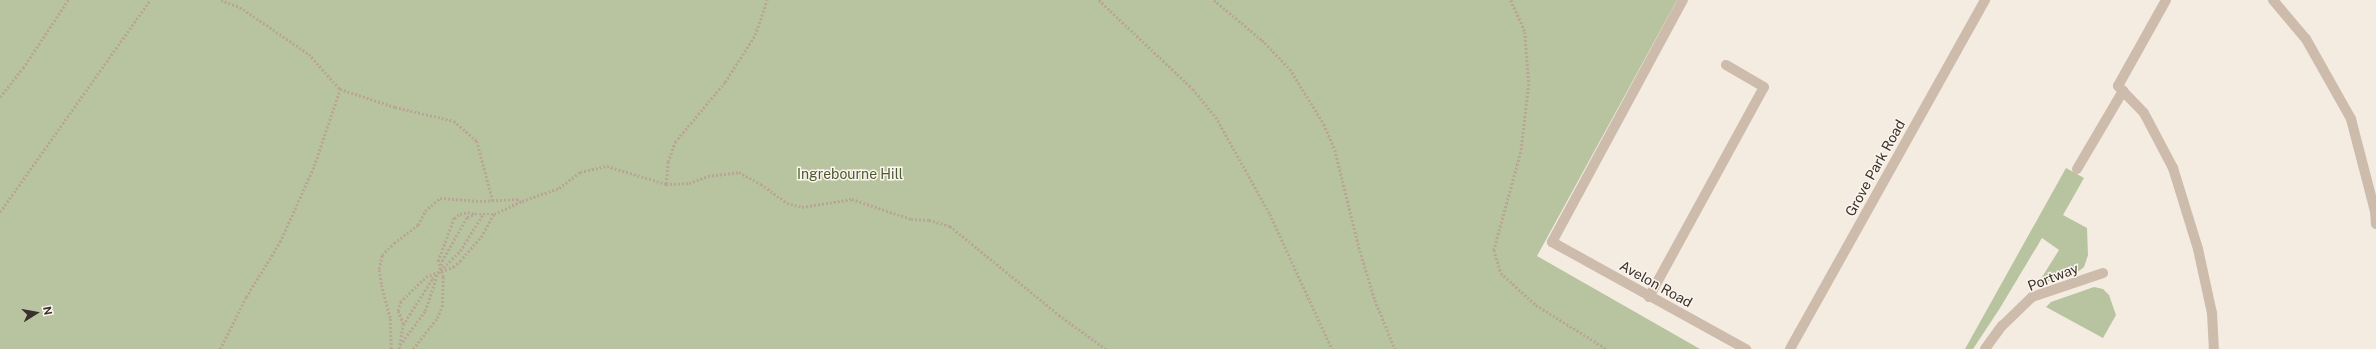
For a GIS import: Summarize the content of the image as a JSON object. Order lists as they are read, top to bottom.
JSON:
{
  "streets": {
    "street": ["Grove Park Road", "Portway", "Avelon Road"]
  },
  "parks": ["Ingrebourne Hill"],
  "north": "right"
}
